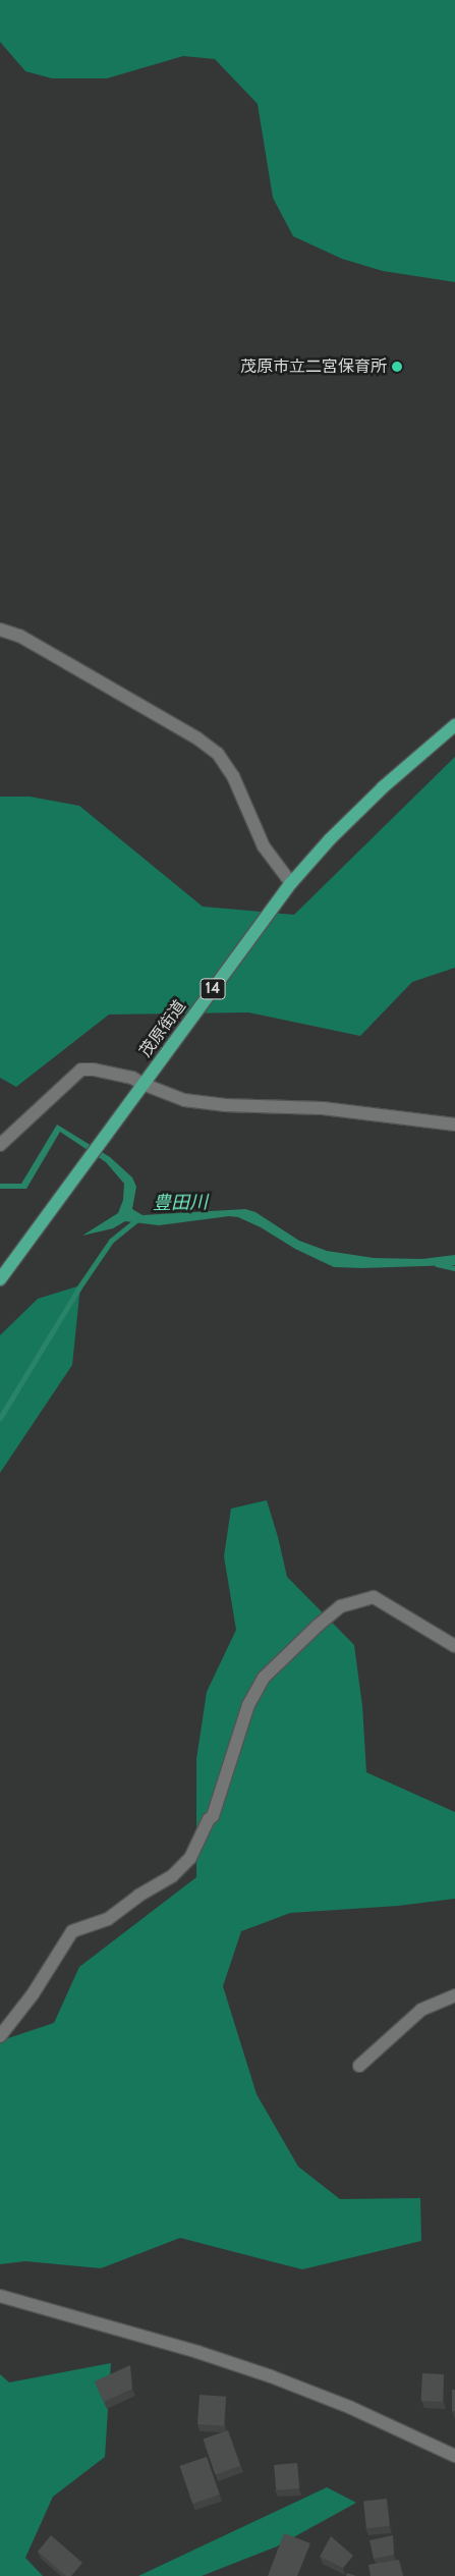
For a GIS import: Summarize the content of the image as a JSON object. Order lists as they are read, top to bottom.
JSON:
{
  "streets": {
    "main road": ["14", "茂原街道"]
  },
  "water": ["豊田川"],
  "places": ["茂原市立二宮保育所"]
}
